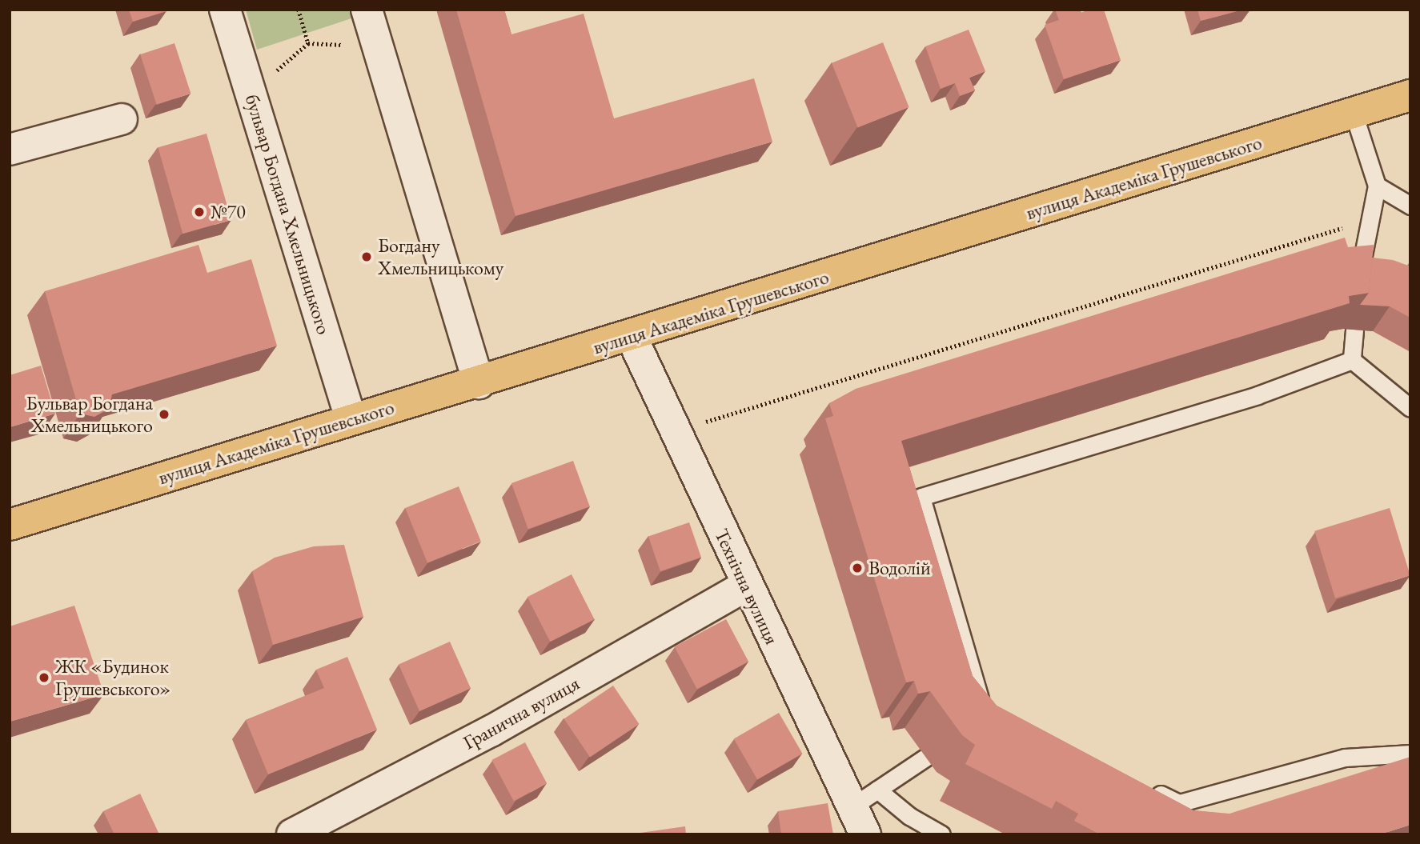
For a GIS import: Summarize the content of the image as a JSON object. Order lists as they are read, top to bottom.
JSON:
{
  "streets": {
    "main road": ["вулиця Академіка Грушевського"],
    "street": ["бульвар Богдана Хмельницького", "Технічна вулиця", "Гранична вулиця"]
  },
  "crossings": [
    ["вулиця Академіка Грушевського", "бульвар Богдана Хмельницького"],
    ["вулиця Академіка Грушевського", "Технічна вулиця"],
    ["Технічна вулиця", "Гранична вулиця"]
  ],
  "places": [
    "№70",
    "Богдану Хмельницькому",
    "Бульвар Богдана Хмельницького",
    "Водолій",
    "ЖК «Будинок Грушевського»"
  ]
}
